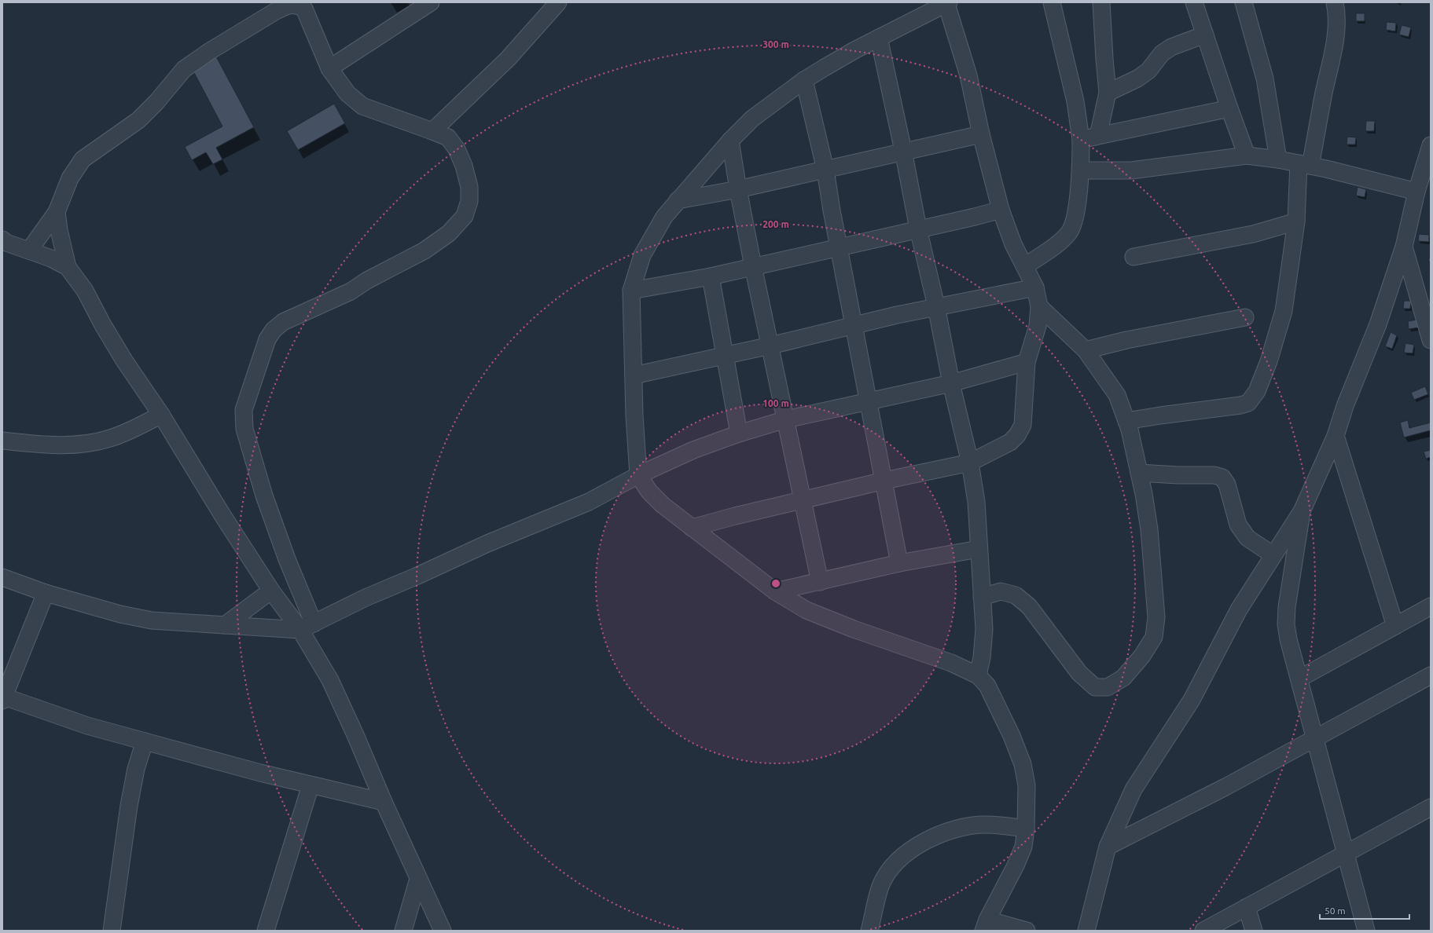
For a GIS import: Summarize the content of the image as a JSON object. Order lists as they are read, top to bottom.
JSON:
{
  "scale_bar": "50 m",
  "rings": ["300 m", "200 m", "100 m"]
}
